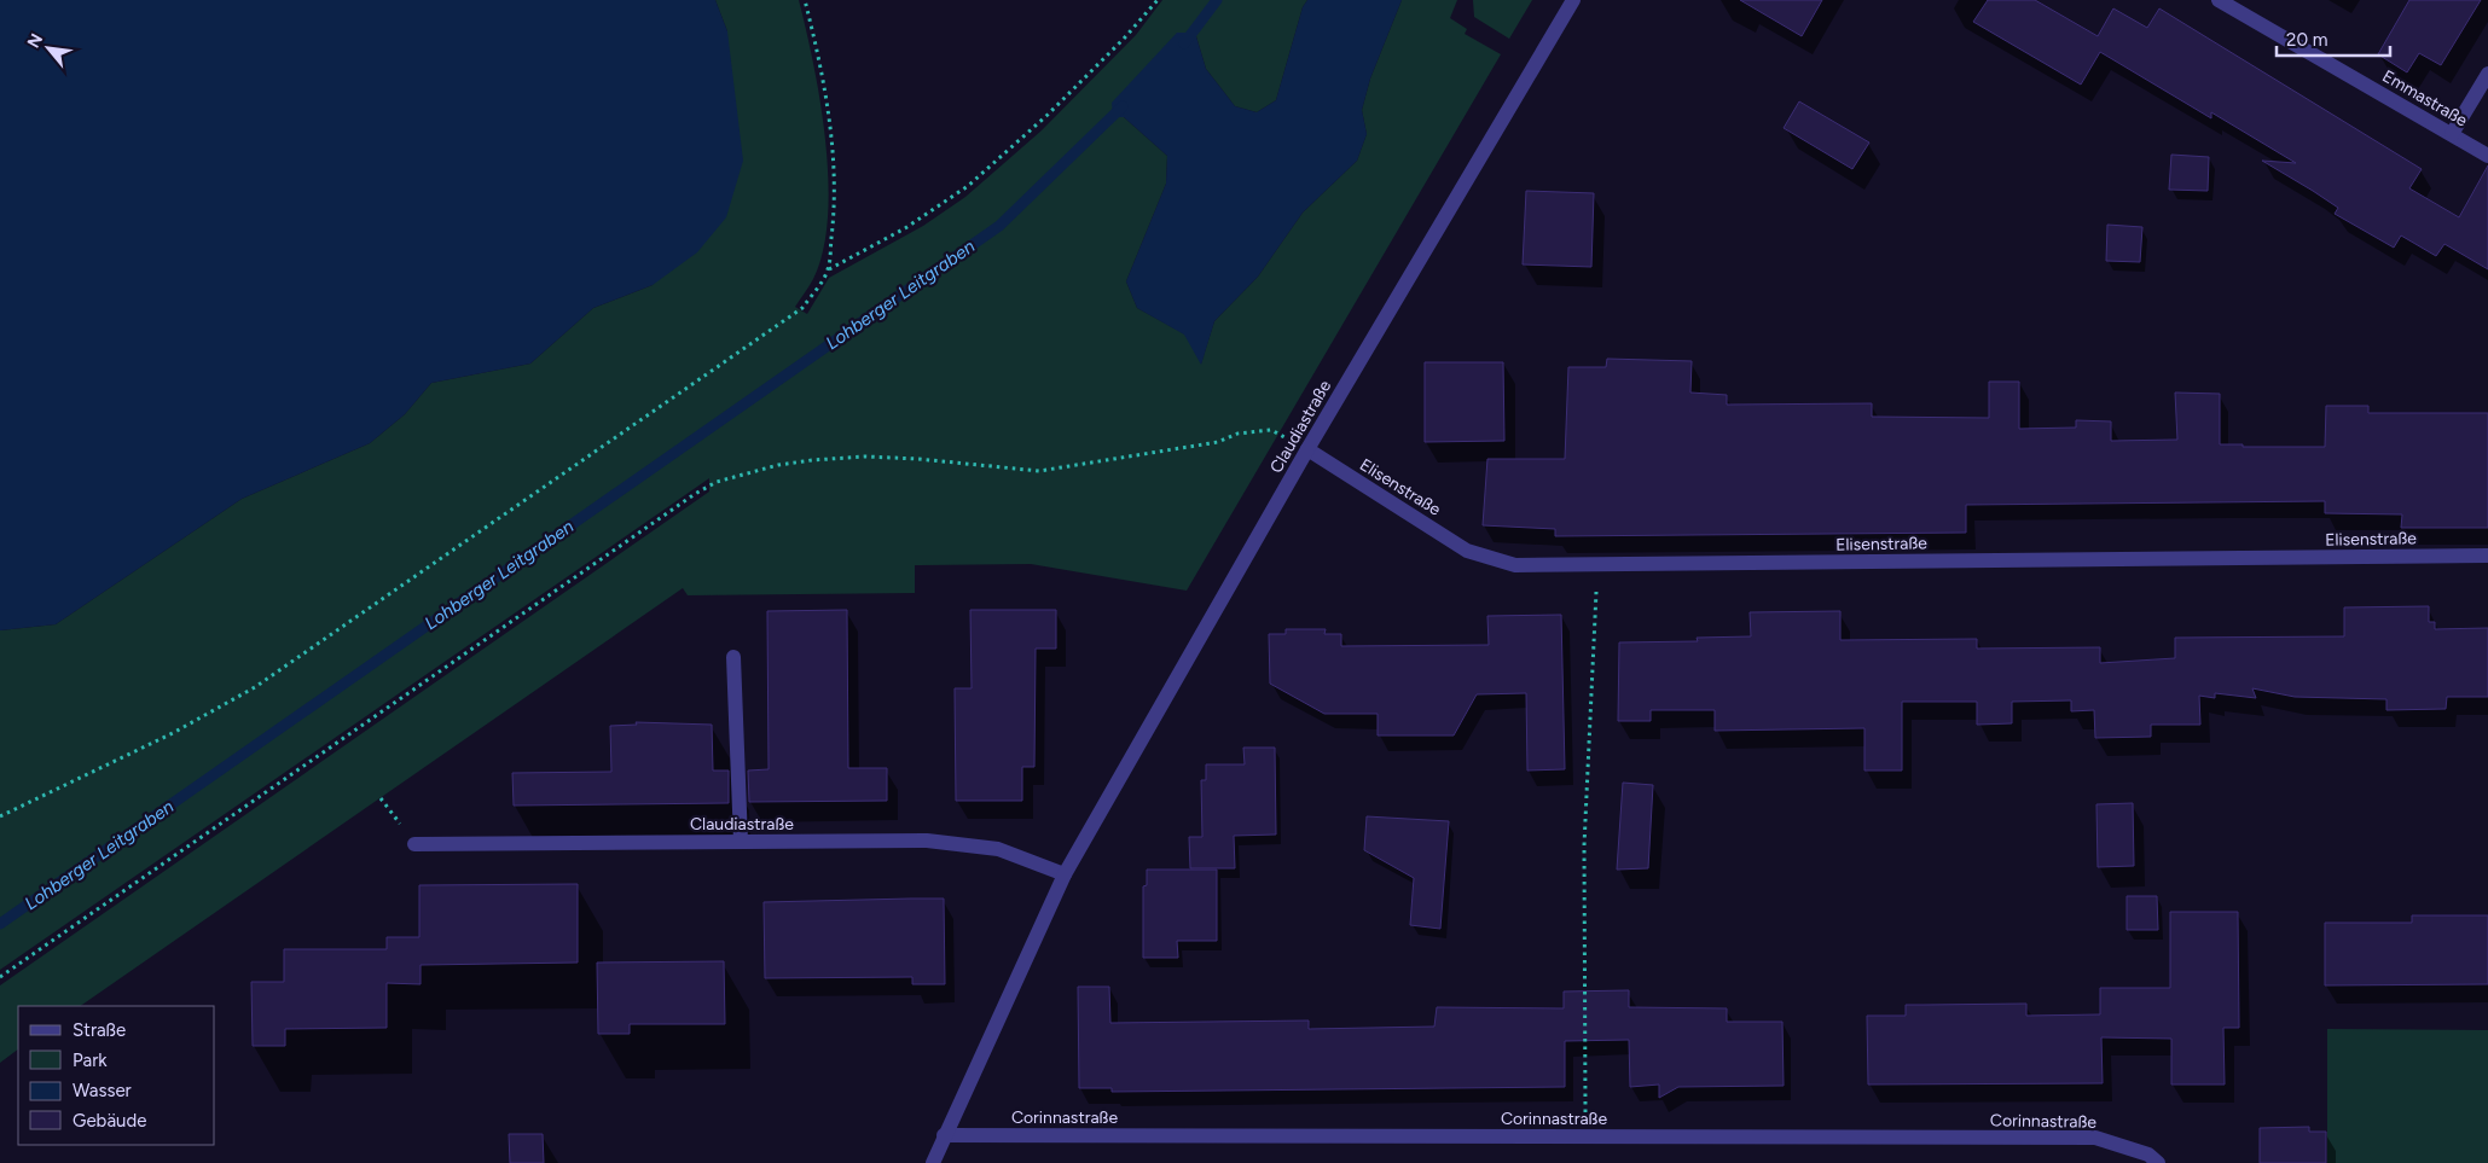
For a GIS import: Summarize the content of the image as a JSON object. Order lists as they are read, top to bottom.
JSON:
{
  "streets": {
    "street": [
      "Emmastraße",
      "Claudiastraße",
      "Elisenstraße",
      "Corinnastraße"
    ]
  },
  "crossings": [
    ["Claudiastraße", "Elisenstraße"],
    ["Claudiastraße", "Corinnastraße"]
  ],
  "water": ["Lohberger Leitgraben"],
  "legend": [
    "Straße",
    "Park",
    "Wasser",
    "Gebäude"
  ],
  "scale_bar": "20 m",
  "north": "top left"
}
